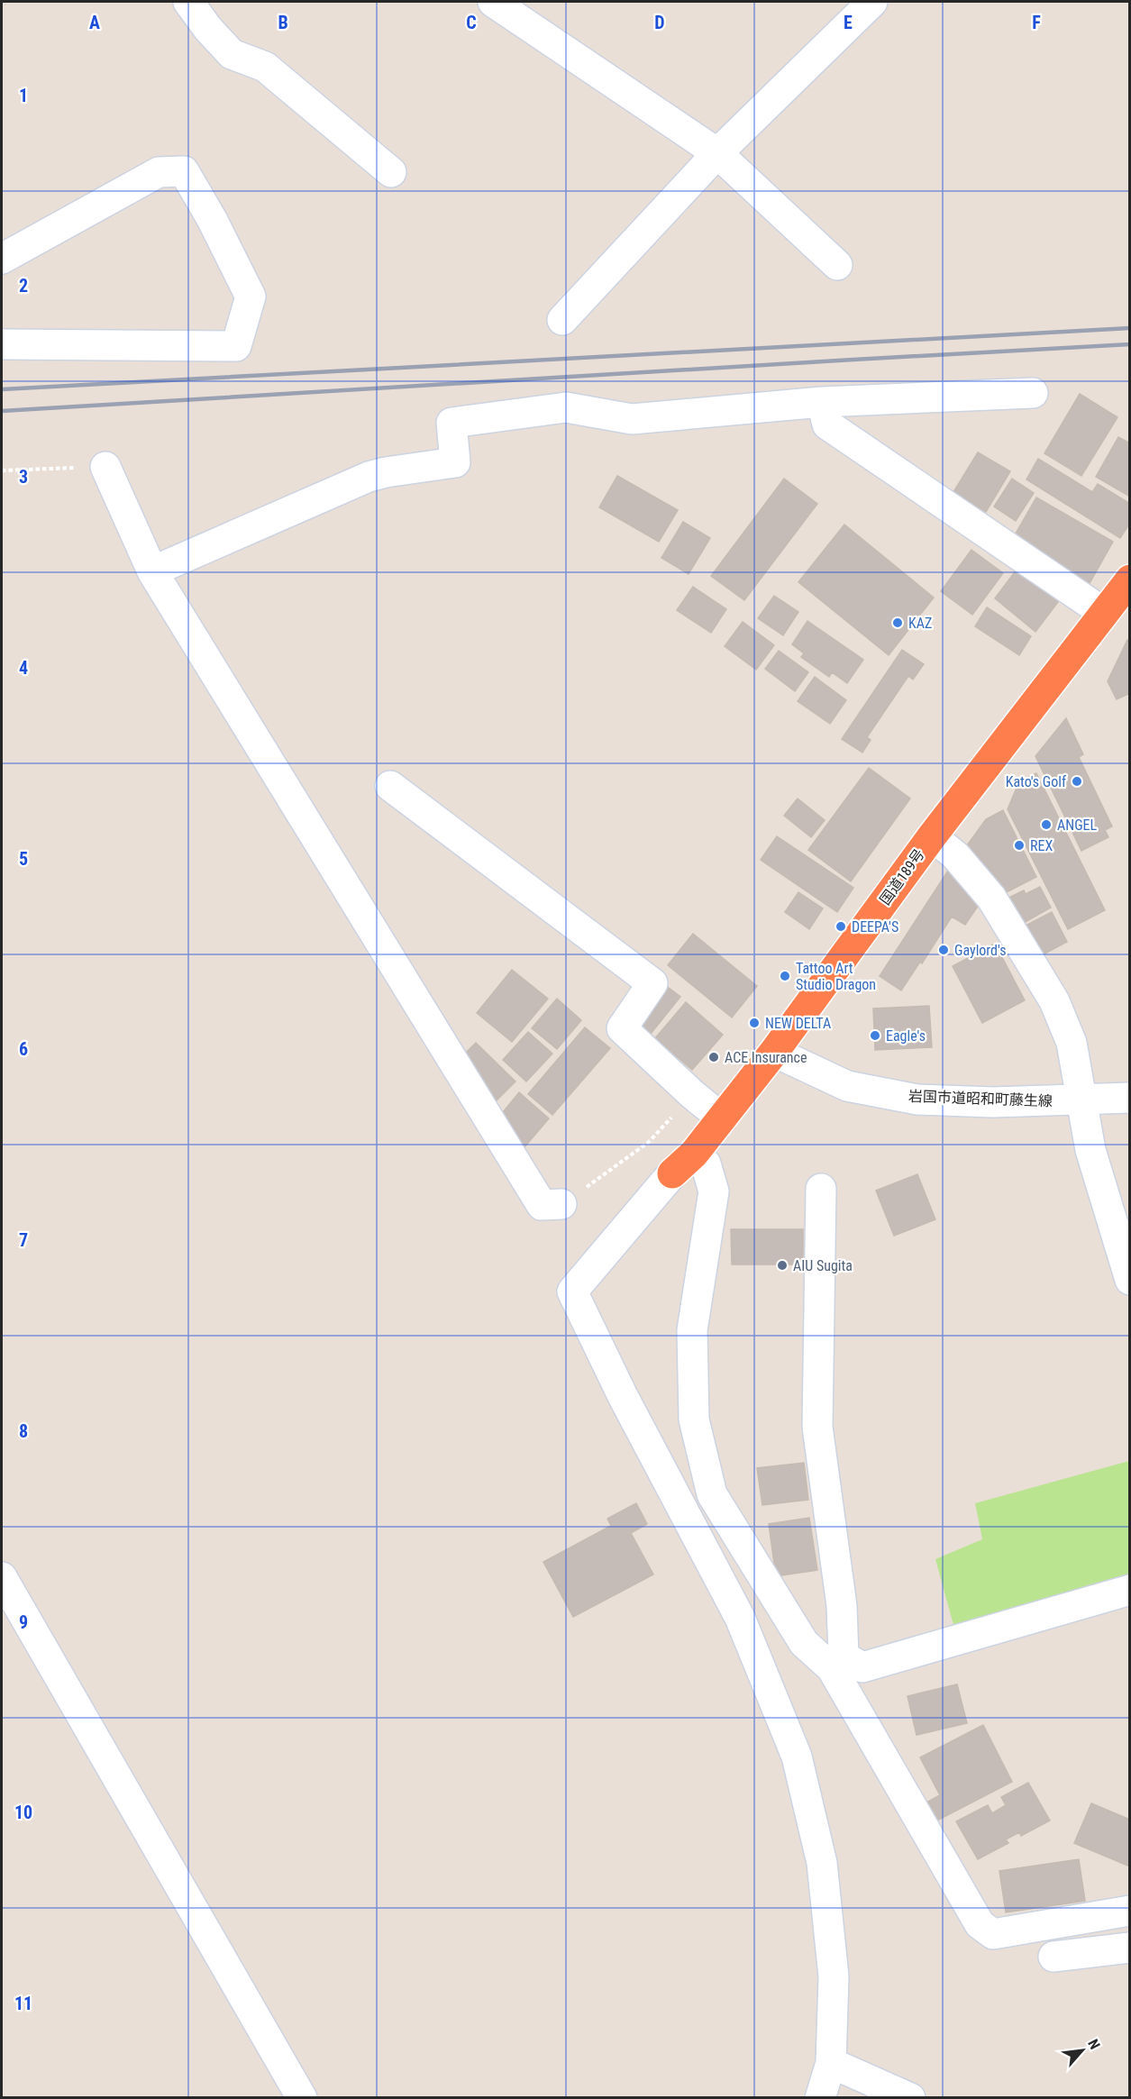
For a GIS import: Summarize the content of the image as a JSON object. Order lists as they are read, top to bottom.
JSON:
{
  "streets": {
    "highway": ["国道189号"],
    "street": ["岩国市道昭和町藤生線"]
  },
  "crossings": [
    ["国道189号", "岩国市道昭和町藤生線"]
  ],
  "places": [
    "KAZ",
    "Kato's Golf",
    "ANGEL",
    "REX",
    "DEEPA'S",
    "Gaylord's",
    "Tattoo Art Studio Dragon",
    "NEW DELTA",
    "Eagle's",
    "ACE Insurance",
    "AIU Sugita"
  ],
  "north": "top right",
  "grid": {
    "columns": [
      "A",
      "B",
      "C",
      "D",
      "E",
      "F"
    ],
    "rows": [
      "1",
      "2",
      "3",
      "4",
      "5",
      "6",
      "7",
      "8",
      "9",
      "10",
      "11"
    ]
  }
}
